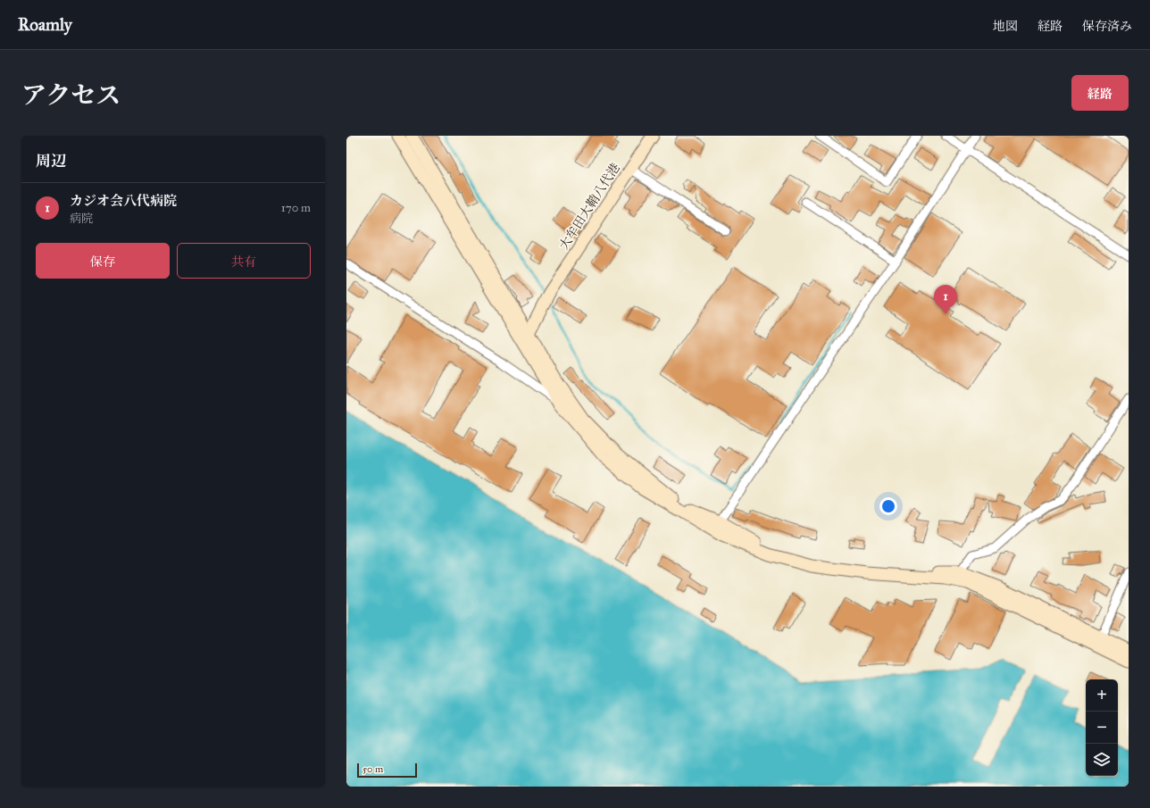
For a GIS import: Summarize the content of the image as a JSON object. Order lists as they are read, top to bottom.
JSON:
{
  "streets": {
    "street": ["大牟田大鞘八代港"]
  },
  "scale_bar": "50 m",
  "page": {
    "header": "Roamly",
    "nav": ["地図", "経路", "保存済み"],
    "title": "アクセス",
    "buttons": [
      "経路",
      ["保存", "共有"]
    ],
    "heading": "周辺",
    "list": [
      {
        "mark": "1",
        "name": "カジオ会八代病院",
        "note": "病院",
        "value": "170 m"
      }
    ],
    "pins": "1",
    "map_buttons": ["+", "−"],
    "scale": "50 m"
  }
}
